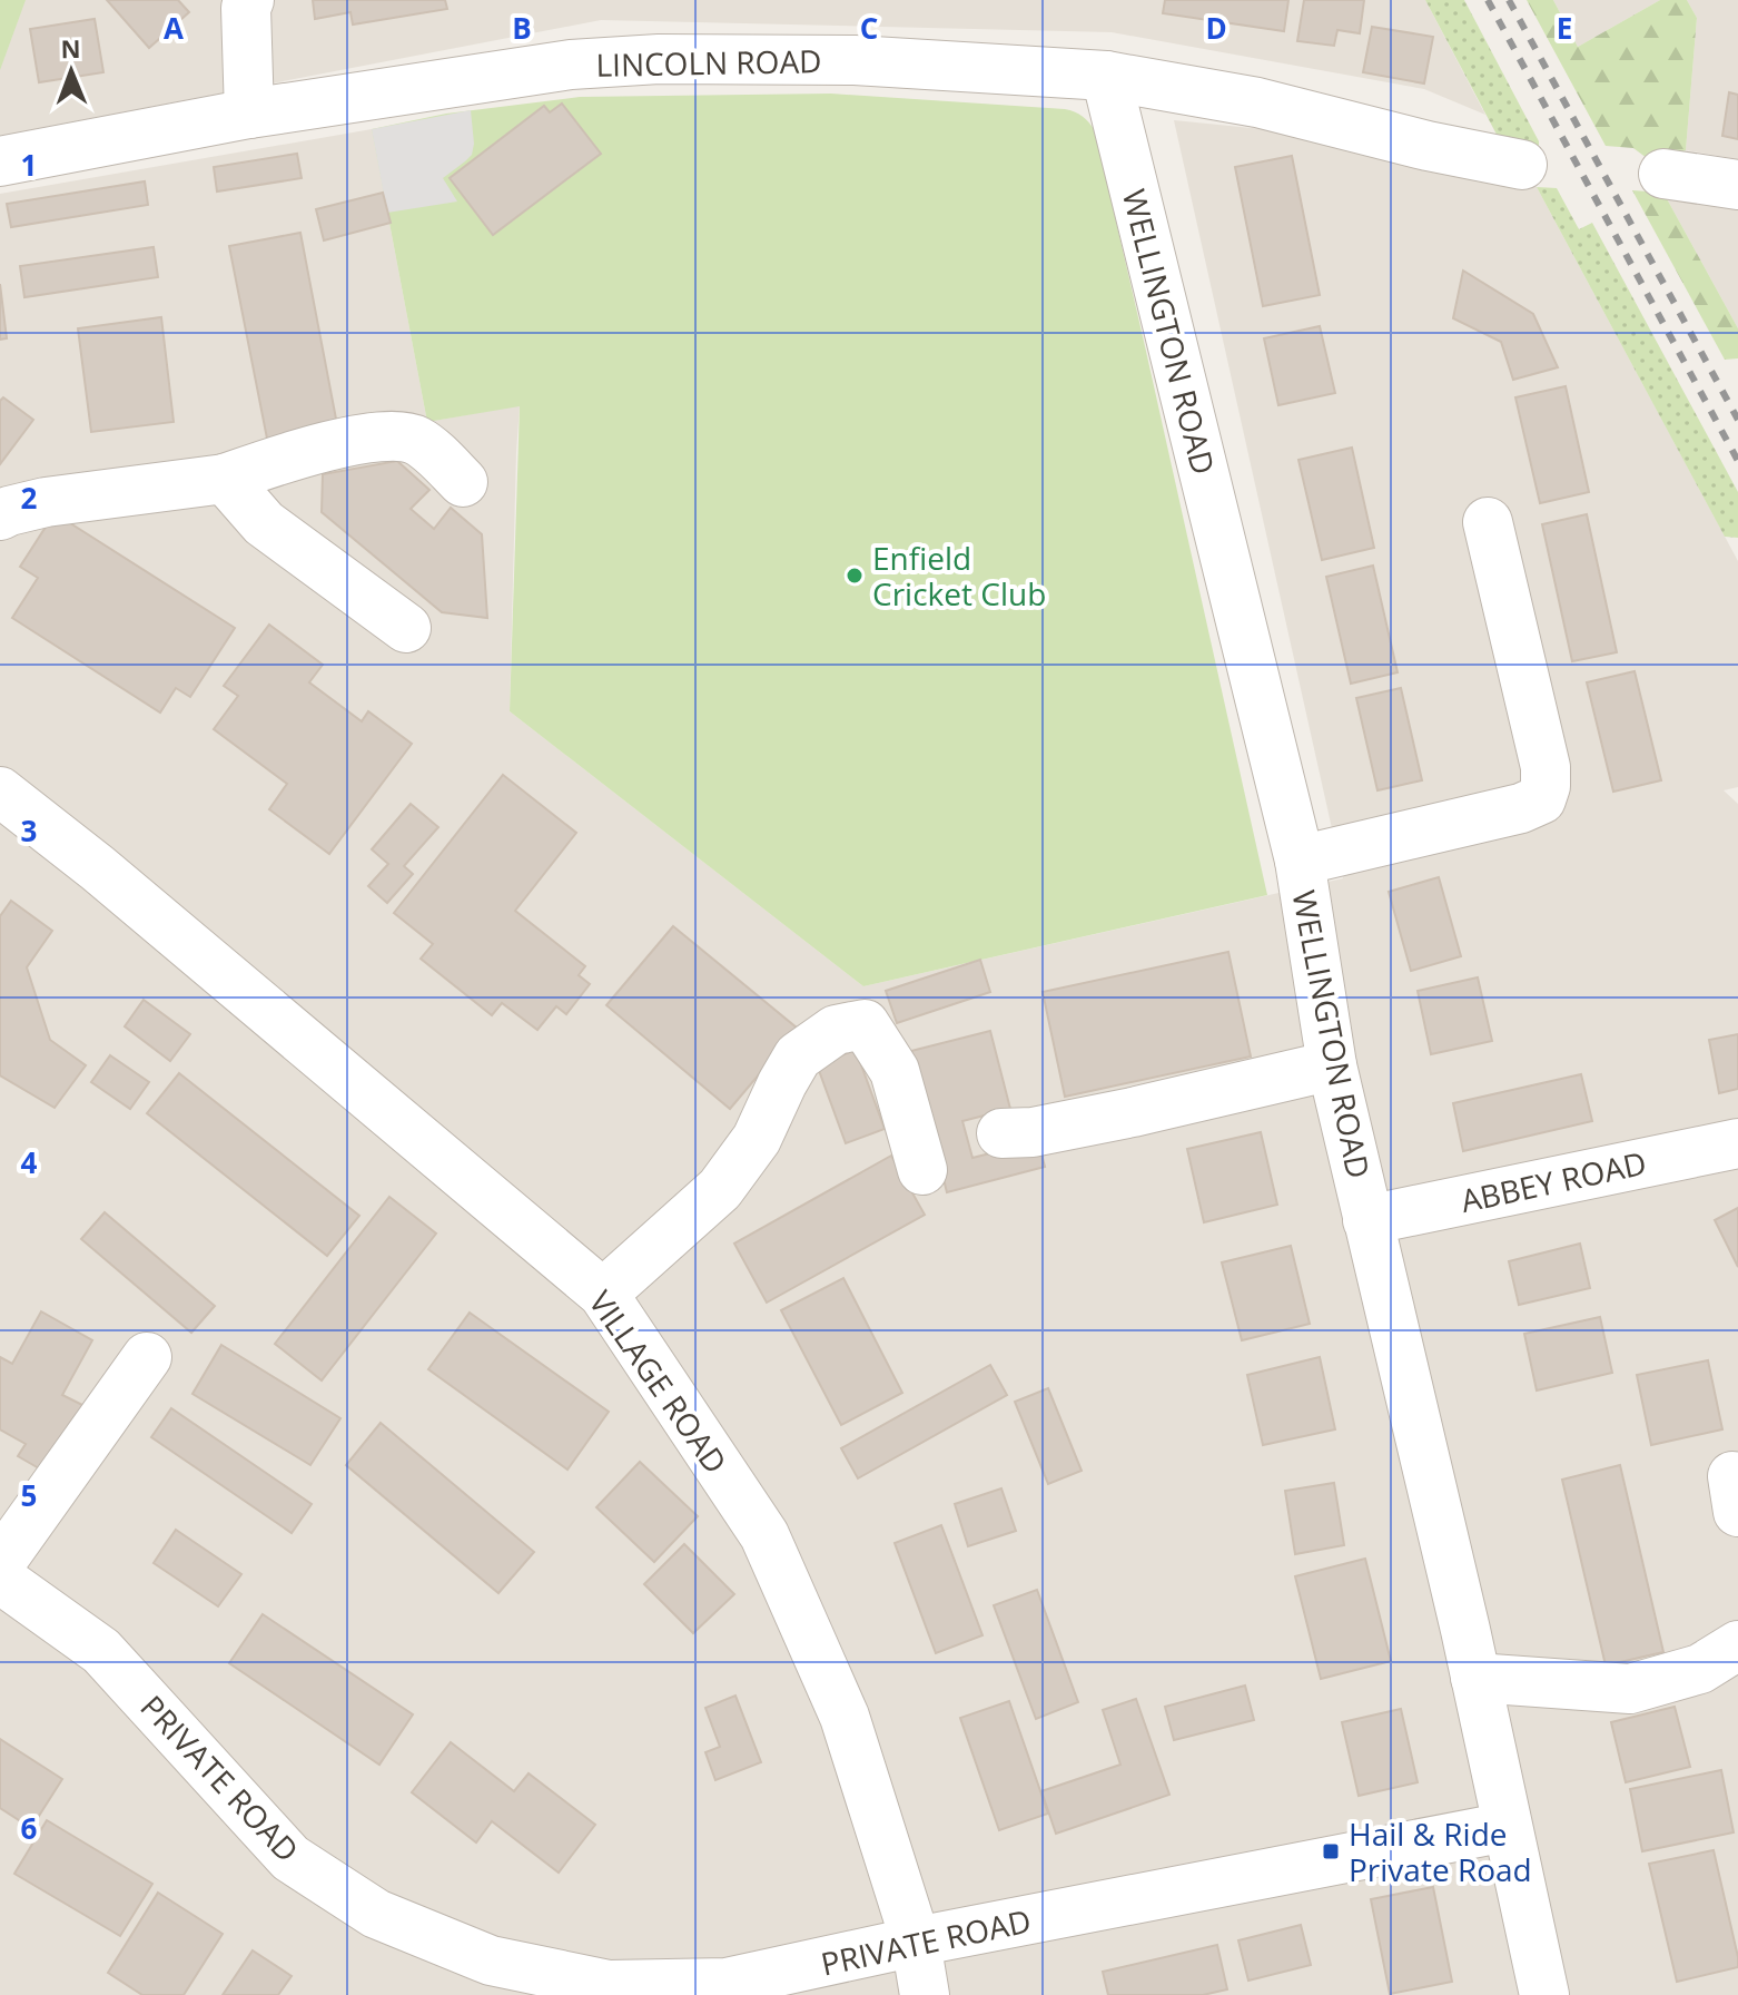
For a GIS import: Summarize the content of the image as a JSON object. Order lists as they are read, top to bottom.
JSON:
{
  "streets": {
    "street": [
      "LINCOLN ROAD",
      "WELLINGTON ROAD",
      "ABBEY ROAD",
      "VILLAGE ROAD",
      "PRIVATE ROAD"
    ]
  },
  "crossings": [
    ["LINCOLN ROAD", "WELLINGTON ROAD"],
    ["WELLINGTON ROAD", "ABBEY ROAD"],
    ["WELLINGTON ROAD", "PRIVATE ROAD"],
    ["VILLAGE ROAD", "PRIVATE ROAD"]
  ],
  "places": {
    "other": ["Enfield Cricket Club"],
    "transit": ["Hail & Ride Private Road"]
  },
  "north": "top",
  "grid": {
    "columns": [
      "A",
      "B",
      "C",
      "D",
      "E"
    ],
    "rows": [
      "1",
      "2",
      "3",
      "4",
      "5",
      "6"
    ]
  }
}
